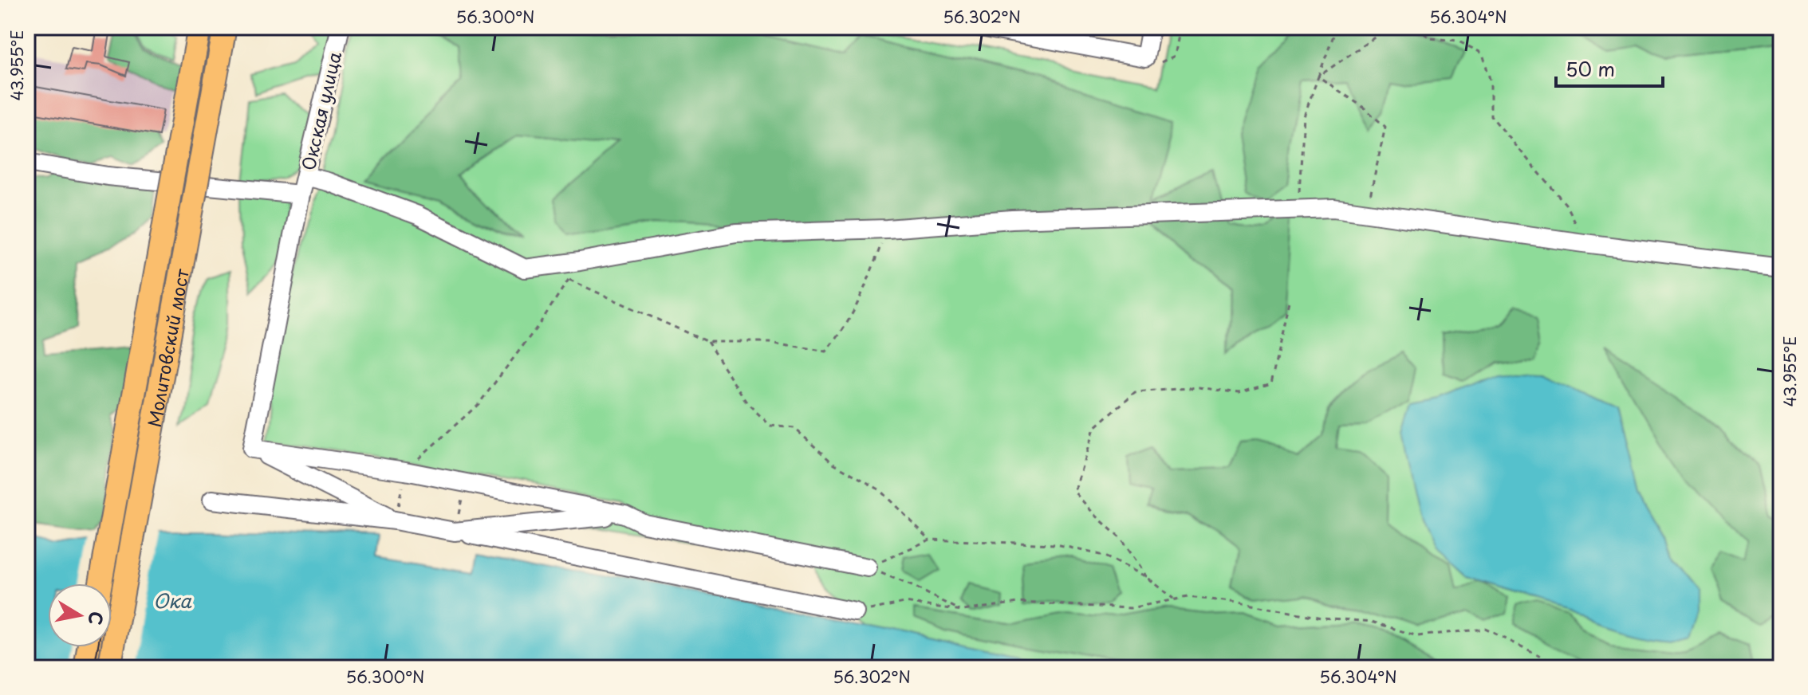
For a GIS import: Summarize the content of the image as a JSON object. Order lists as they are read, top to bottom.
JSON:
{
  "streets": {
    "main road": ["Молитовский мост"],
    "street": ["Окская улица"]
  },
  "water": ["Ока"],
  "scale_bar": "50 m",
  "north": "right",
  "coordinates": [
    "56.300°N",
    "56.302°N",
    "56.304°N",
    "43.955°E"
  ]
}
